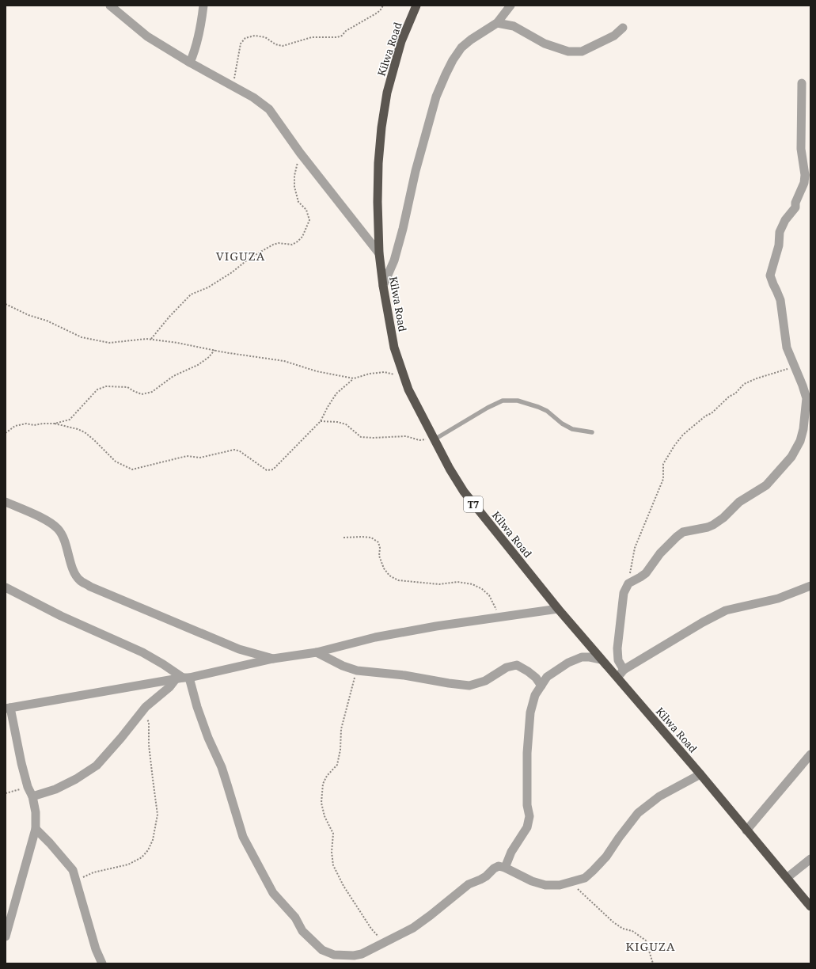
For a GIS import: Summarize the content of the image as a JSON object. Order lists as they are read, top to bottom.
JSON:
{
  "streets": {
    "highway": ["Kilwa Road", "T7"]
  },
  "districts": ["VIGUZA", "KIGUZA"]
}
